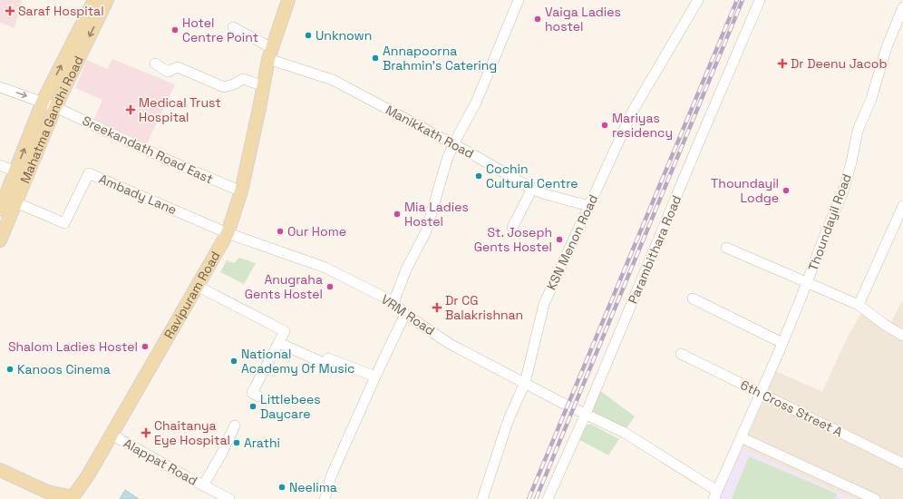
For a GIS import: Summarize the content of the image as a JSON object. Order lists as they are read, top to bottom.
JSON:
{
  "streets": {
    "main road": ["Mahatma Gandhi Road", "Ravipuram Road"],
    "street": [
      "Manikkath Road",
      "Sreekandath Road East",
      "Ambady Lane",
      "Thoundayil Road",
      "KSN Menon Road",
      "Parambithara Road",
      "VRM Road",
      "6th Cross Street A",
      "Alappat Road"
    ]
  },
  "crossings": [
    ["Mahatma Gandhi Road", "Sreekandath Road East"],
    ["Mahatma Gandhi Road", "Ambady Lane"],
    ["Manikkath Road", "KSN Menon Road"],
    ["Manikkath Road", "Ravipuram Road"],
    ["Sreekandath Road East", "Ravipuram Road"],
    ["Ambady Lane", "Ravipuram Road"],
    ["Ambady Lane", "VRM Road"],
    ["Thoundayil Road", "VRM Road"],
    ["Thoundayil Road", "6th Cross Street A"],
    ["KSN Menon Road", "VRM Road"],
    ["Parambithara Road", "VRM Road"],
    ["Ravipuram Road", "VRM Road"],
    ["Ravipuram Road", "Alappat Road"]
  ],
  "places": {
    "health": [
      "Saraf Hospital",
      "Dr Deenu Jacob",
      "Medical Trust Hospital",
      "Dr CG Balakrishnan",
      "Chaitanya Eye Hospital"
    ],
    "other": [
      "Vaiga Ladies hostel",
      "Hotel Centre Point",
      "Unknown",
      "Annapoorna Brahmin's Catering",
      "Mariyas residency",
      "Cochin Cultural Centre",
      "Thoundayil Lodge",
      "Mia Ladies Hostel",
      "Our Home",
      "St. Joseph Gents Hostel",
      "Anugraha Gents Hostel",
      "Shalom Ladies Hostel",
      "National Academy Of Music",
      "Kanoos Cinema",
      "Littlebees Daycare",
      "Arathi",
      "Neelima"
    ]
  }
}
